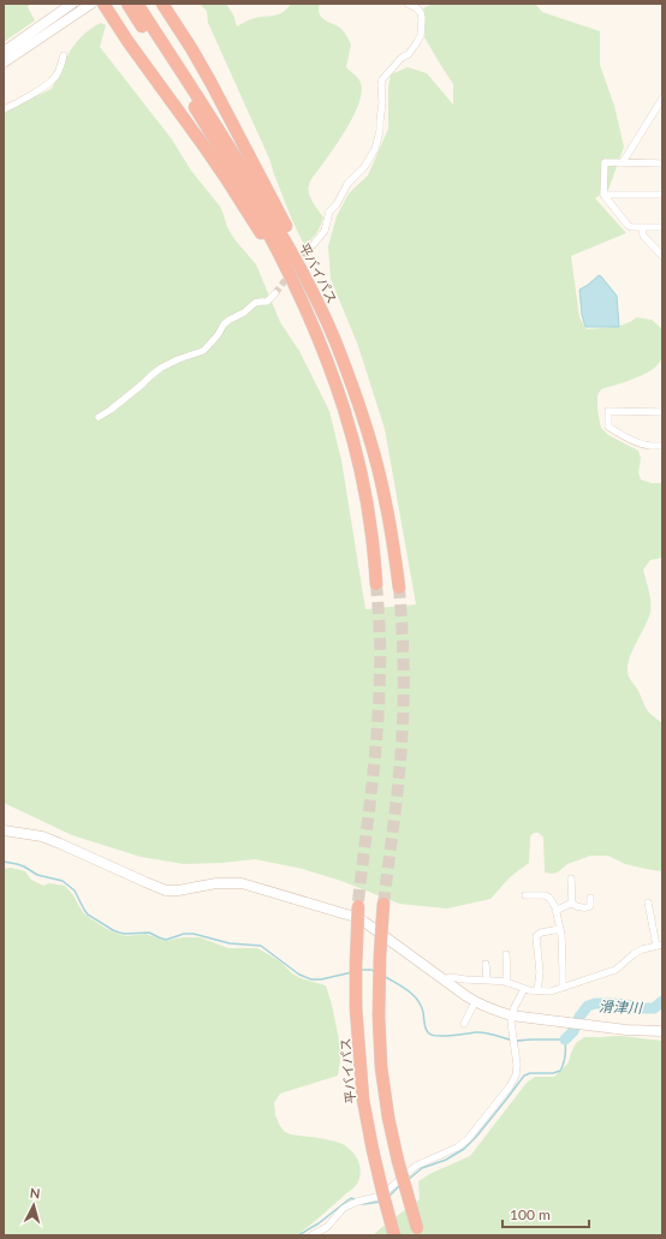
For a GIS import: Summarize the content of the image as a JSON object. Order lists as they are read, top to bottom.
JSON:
{
  "streets": {
    "highway": ["平バイパス"]
  },
  "water": ["滑津川"],
  "scale_bar": "100 m",
  "north": "top"
}
